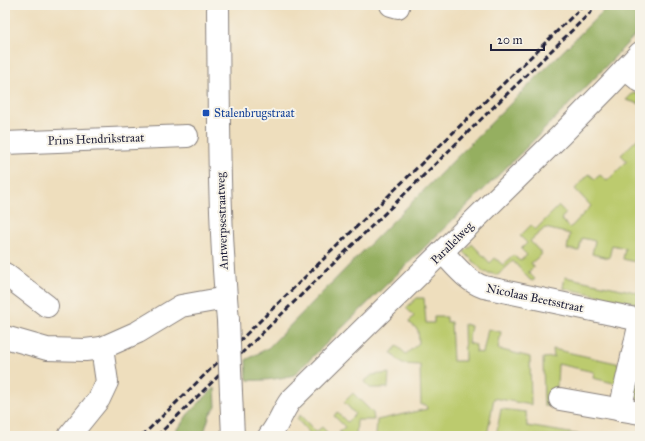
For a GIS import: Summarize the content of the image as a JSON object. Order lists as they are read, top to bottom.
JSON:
{
  "streets": {
    "street": [
      "Prins Hendrikstraat",
      "Antwerpsestraatweg",
      "Parallelweg",
      "Nicolaas Beetsstraat"
    ]
  },
  "crossings": [
    ["Parallelweg", "Nicolaas Beetsstraat"]
  ],
  "places": {
    "transit": ["Stalenbrugstraat"]
  },
  "scale_bar": "20 m"
}
